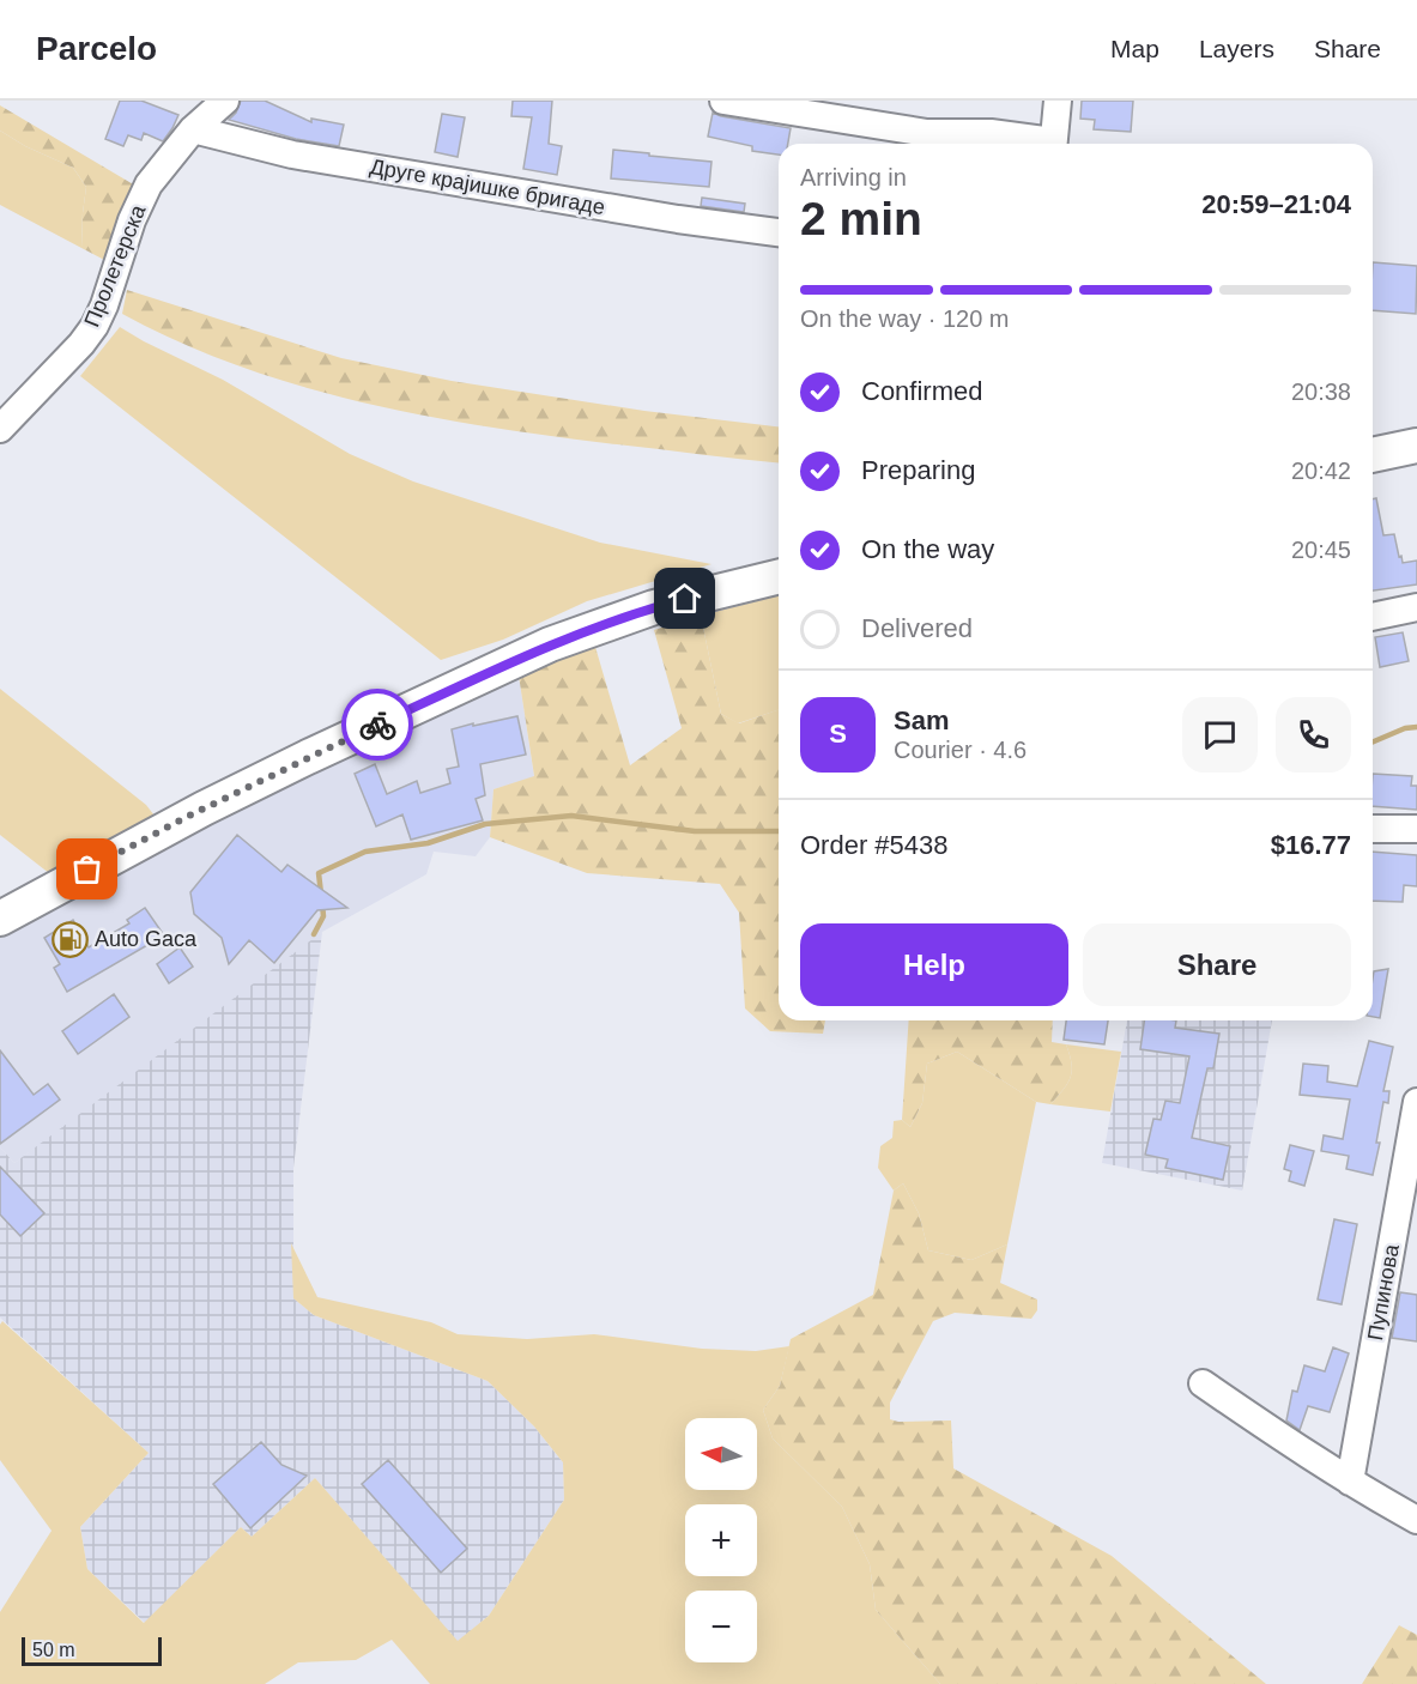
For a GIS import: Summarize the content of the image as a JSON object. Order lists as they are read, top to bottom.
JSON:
{
  "streets": {
    "street": ["Друге крајишке бригаде", "Пролетерска", "Пупинова"]
  },
  "crossings": [
    ["Друге крајишке бригаде", "Пролетерска"]
  ],
  "places": {
    "fuel station": ["Auto Gaca"]
  },
  "scale_bar": "50 m",
  "north": "left",
  "page": {
    "header": "Parcelo",
    "nav": ["Map", "Layers", "Share"],
    "heading": ["2 min", "Arriving in", "20:59–21:04"],
    "panel": [
      "Sam",
      "Courier · 4.6",
      "Order #5438",
      "$16.77"
    ],
    "bar": "On the way · 120 m",
    "list": [
      ["Confirmed", "20:38"],
      ["Preparing", "20:42"],
      ["On the way", "20:45"],
      "Delivered"
    ],
    "round": "S",
    "buttons": ["Help", "Share"],
    "map_buttons": ["+", "−"],
    "scale": "50 m"
  }
}
